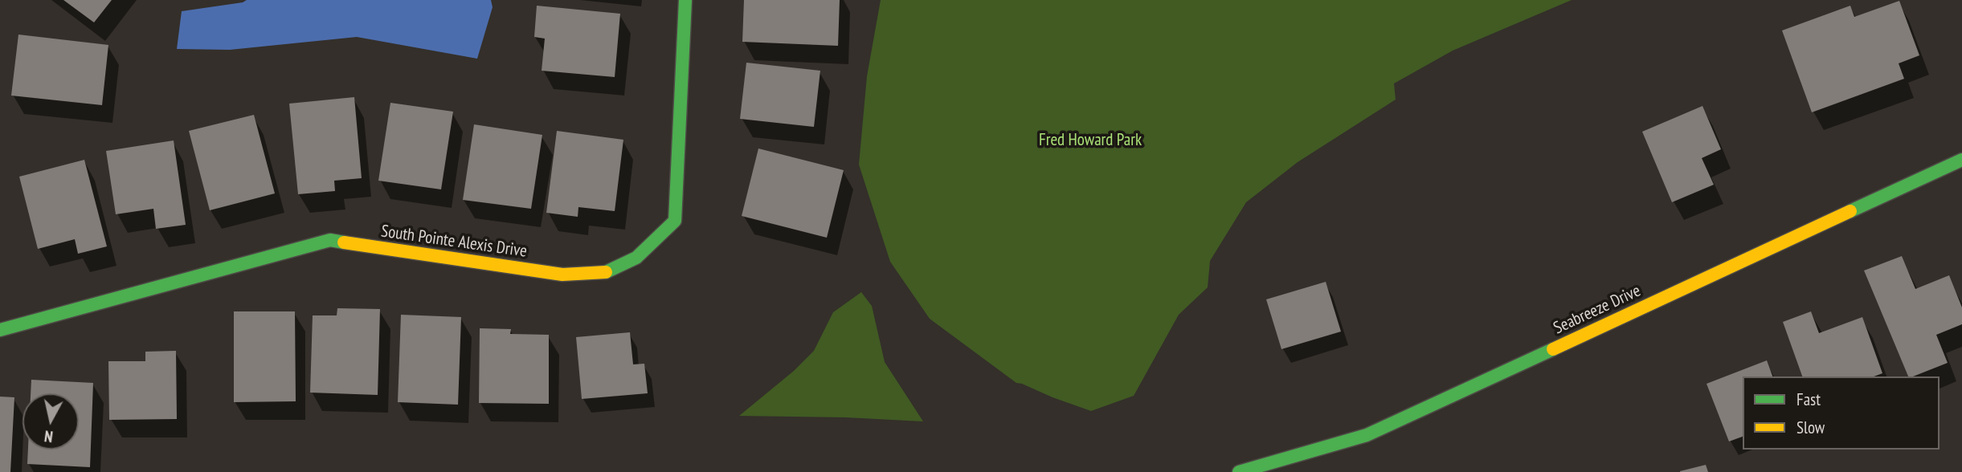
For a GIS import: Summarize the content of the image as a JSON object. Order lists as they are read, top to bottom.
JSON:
{
  "streets": {
    "street": ["South Pointe Alexis Drive", "Seabreeze Drive"]
  },
  "parks": ["Fred Howard Park"],
  "legend": ["Fast", "Slow"],
  "north": "bottom"
}
